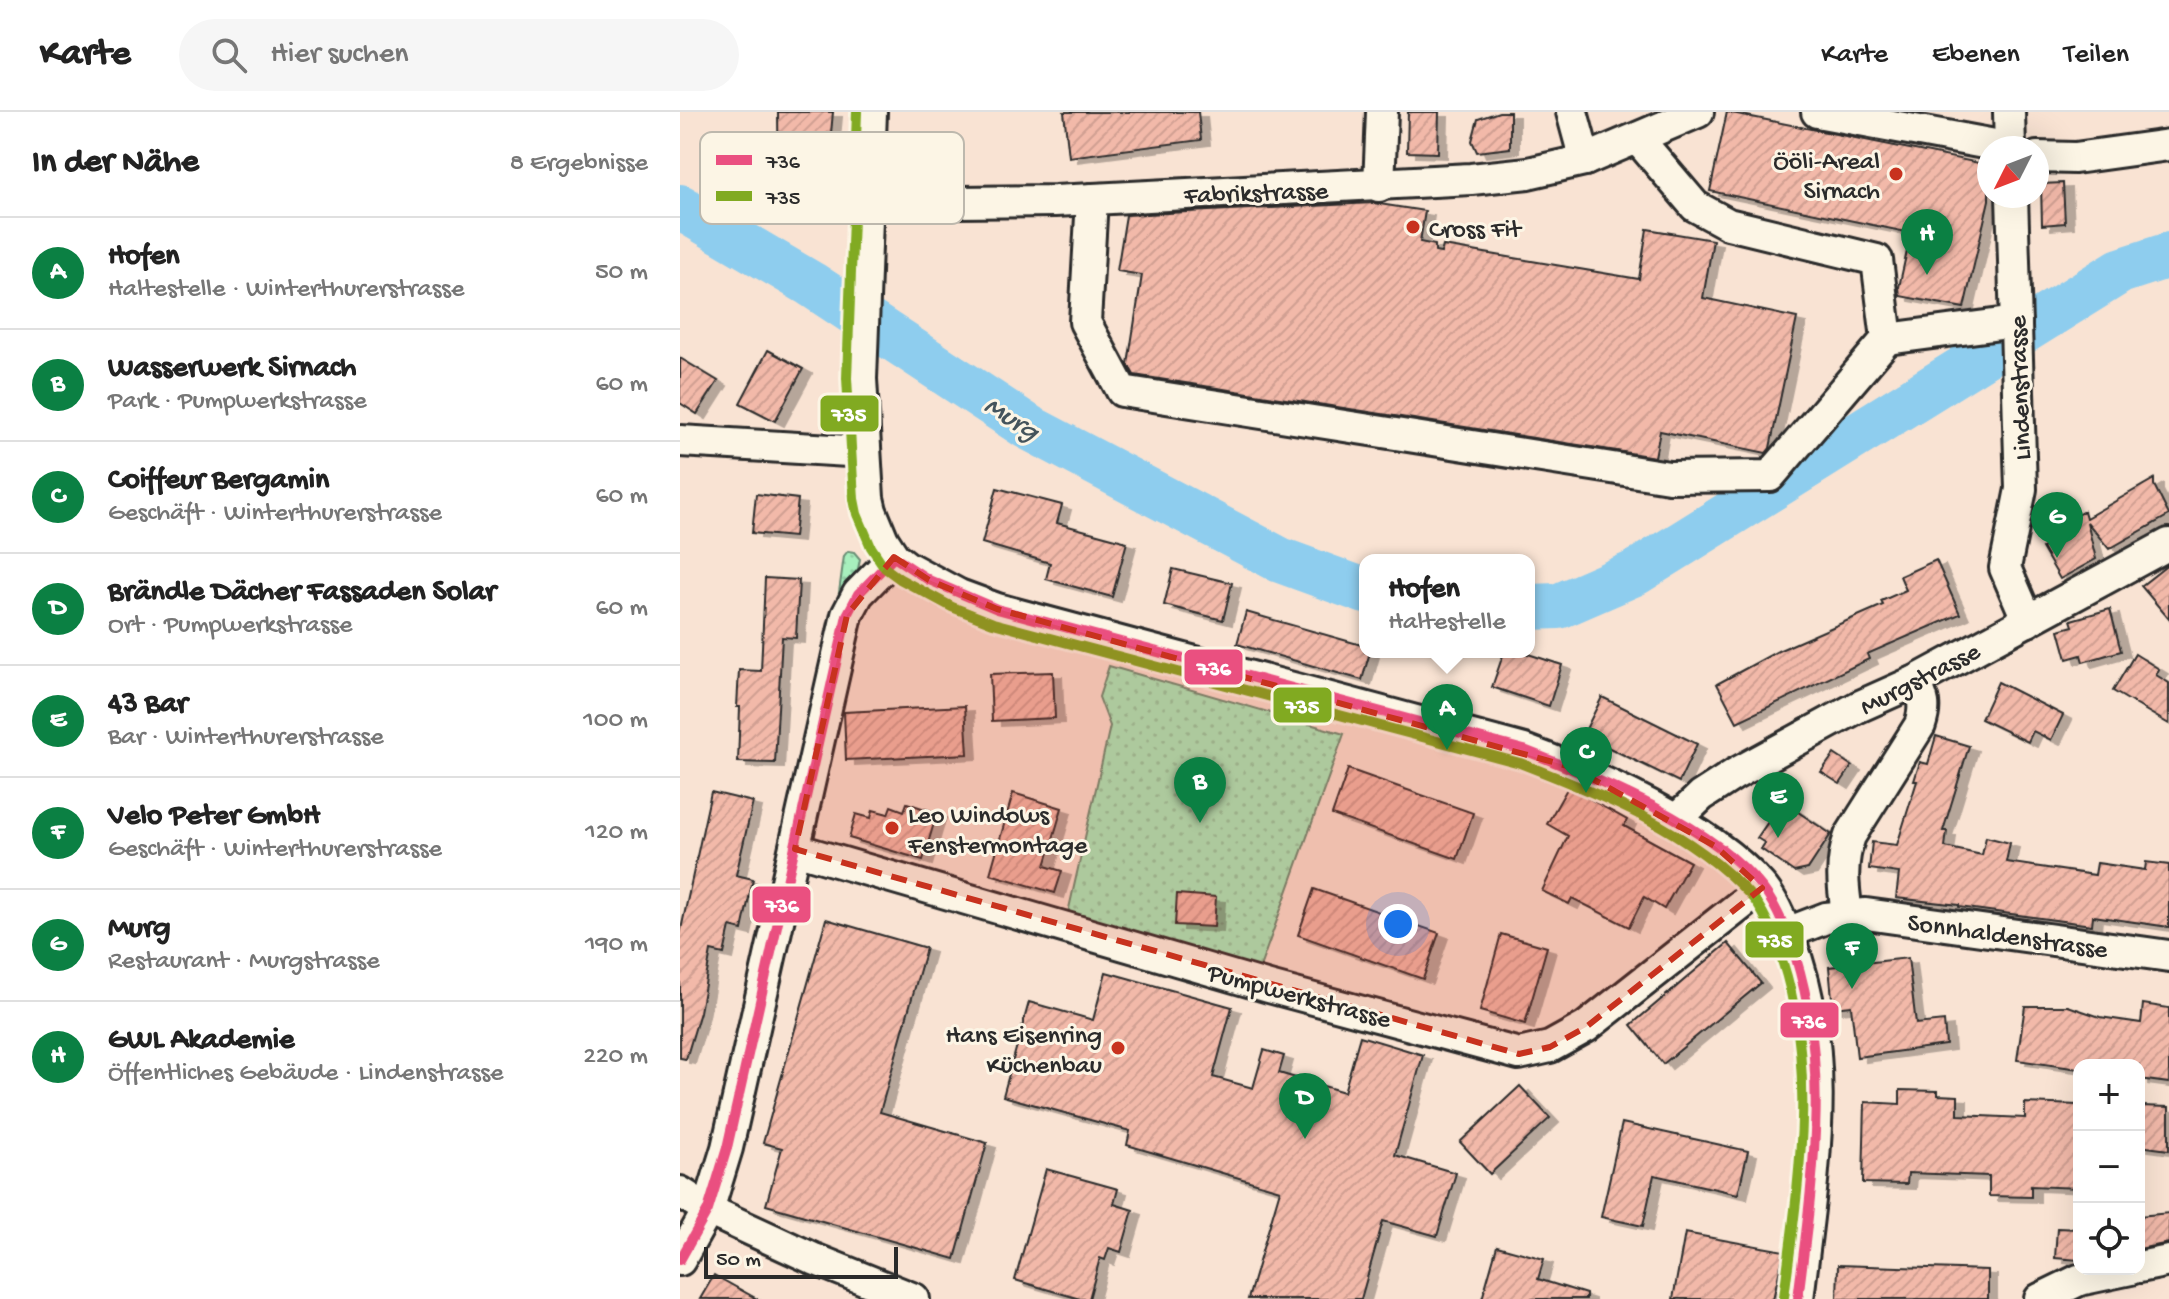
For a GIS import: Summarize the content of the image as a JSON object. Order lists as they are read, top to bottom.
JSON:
{
  "streets": {
    "street": [
      "Fabrikstrasse",
      "Lindenstrasse",
      "Murgstrasse",
      "Sonnhaldenstrasse",
      "Pumpwerkstrasse"
    ]
  },
  "crossings": [
    ["Lindenstrasse", "Murgstrasse"]
  ],
  "water": ["Murg"],
  "places": [
    "Ööli-Areal Sirnach",
    "Cross Fit",
    "Leo Windows Fenstermontage",
    "Hans Eisenring Küchenbau"
  ],
  "lines": ["transit line 735", "transit line 736"],
  "legend": ["736", "735"],
  "scale_bar": "50 m",
  "north": "bottom left",
  "page": {
    "header": "Karte",
    "search": "Hier suchen",
    "nav": ["Karte", "Ebenen", "Teilen"],
    "heading": ["In der Nähe", "8 Ergebnisse"],
    "pins": [
      "H",
      "G",
      "A",
      "C",
      "B",
      "E",
      "F",
      "D"
    ],
    "list": [
      {
        "mark": "A",
        "name": "Hofen",
        "note": "Haltestelle · Winterthurerstrasse",
        "value": "50 m"
      },
      {
        "mark": "B",
        "name": "Wasserwerk Sirnach",
        "note": "Park · Pumpwerkstrasse",
        "value": "60 m"
      },
      {
        "mark": "C",
        "name": "Coiffeur Bergamin",
        "note": "Geschäft · Winterthurerstrasse",
        "value": "60 m"
      },
      {
        "mark": "D",
        "name": "Brändle Dächer Fassaden Solar",
        "note": "Ort · Pumpwerkstrasse",
        "value": "60 m"
      },
      {
        "mark": "E",
        "name": "43 Bar",
        "note": "Bar · Winterthurerstrasse",
        "value": "100 m"
      },
      {
        "mark": "F",
        "name": "Velo Peter GmbH",
        "note": "Geschäft · Winterthurerstrasse",
        "value": "120 m"
      },
      {
        "mark": "G",
        "name": "Murg",
        "note": "Restaurant · Murgstrasse",
        "value": "190 m"
      },
      {
        "mark": "H",
        "name": "GWL Akademie",
        "note": "Öffentliches Gebäude · Lindenstrasse",
        "value": "220 m"
      }
    ],
    "popup": ["Hofen", "Haltestelle"],
    "map_buttons": ["+", "−"],
    "scale": "50 m"
  }
}
